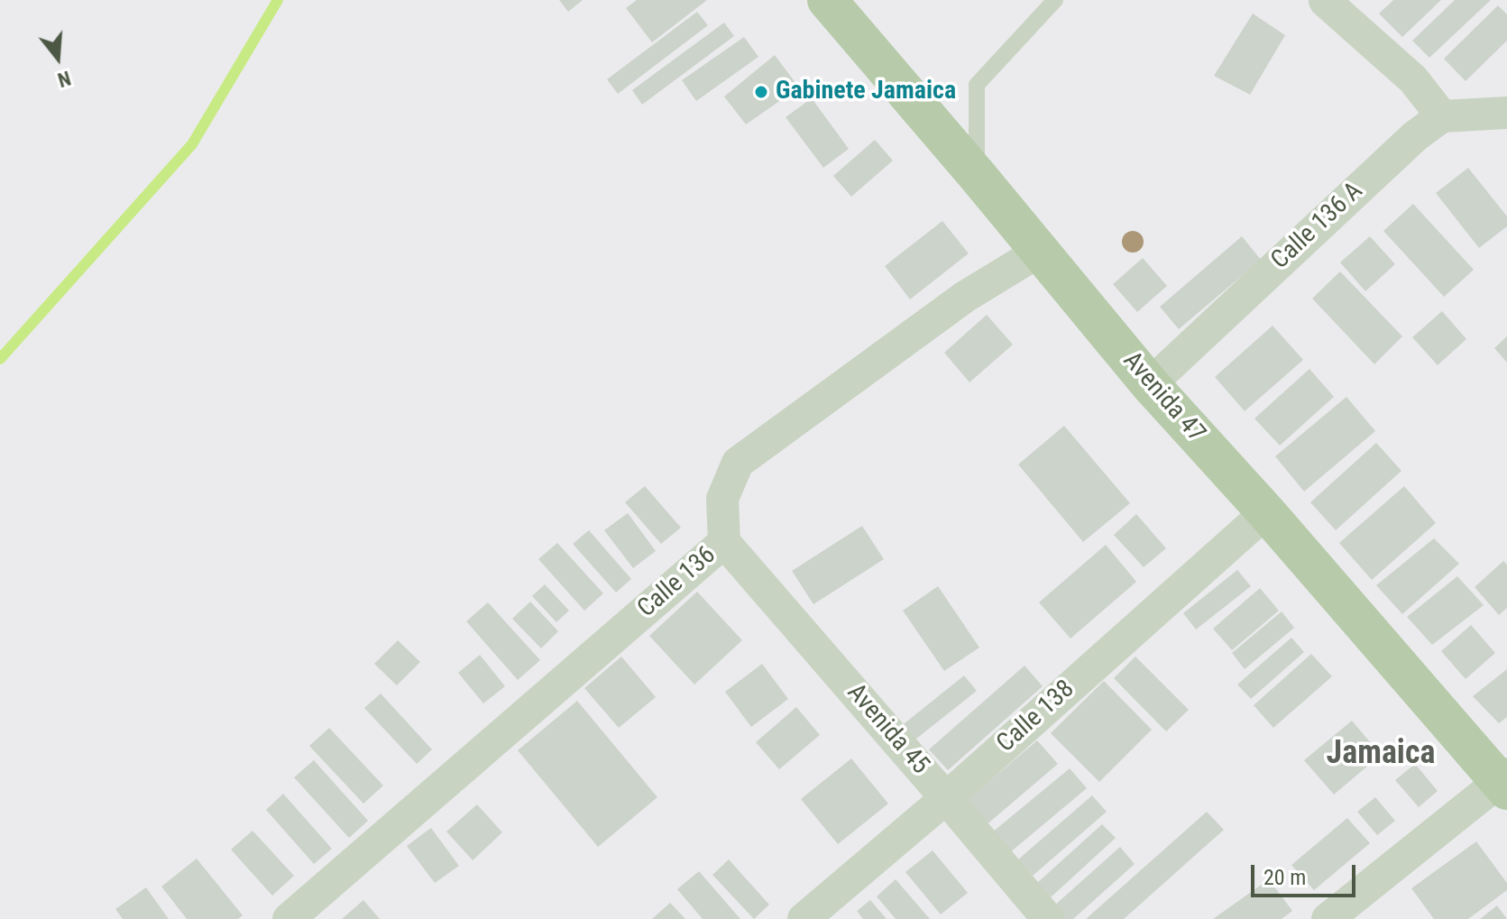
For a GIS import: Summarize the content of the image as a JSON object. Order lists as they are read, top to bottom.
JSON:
{
  "streets": {
    "main road": ["Avenida 47"],
    "street": [
      "Calle 136 A",
      "Calle 136",
      "Calle 138",
      "Avenida 45"
    ]
  },
  "crossings": [
    ["Calle 136 A", "Avenida 47"],
    ["Avenida 47", "Calle 136"],
    ["Avenida 47", "Calle 138"],
    ["Calle 136", "Avenida 45"],
    ["Calle 138", "Avenida 45"]
  ],
  "districts": ["Jamaica"],
  "places": ["Gabinete Jamaica"],
  "scale_bar": "20 m",
  "north": "bottom"
}
